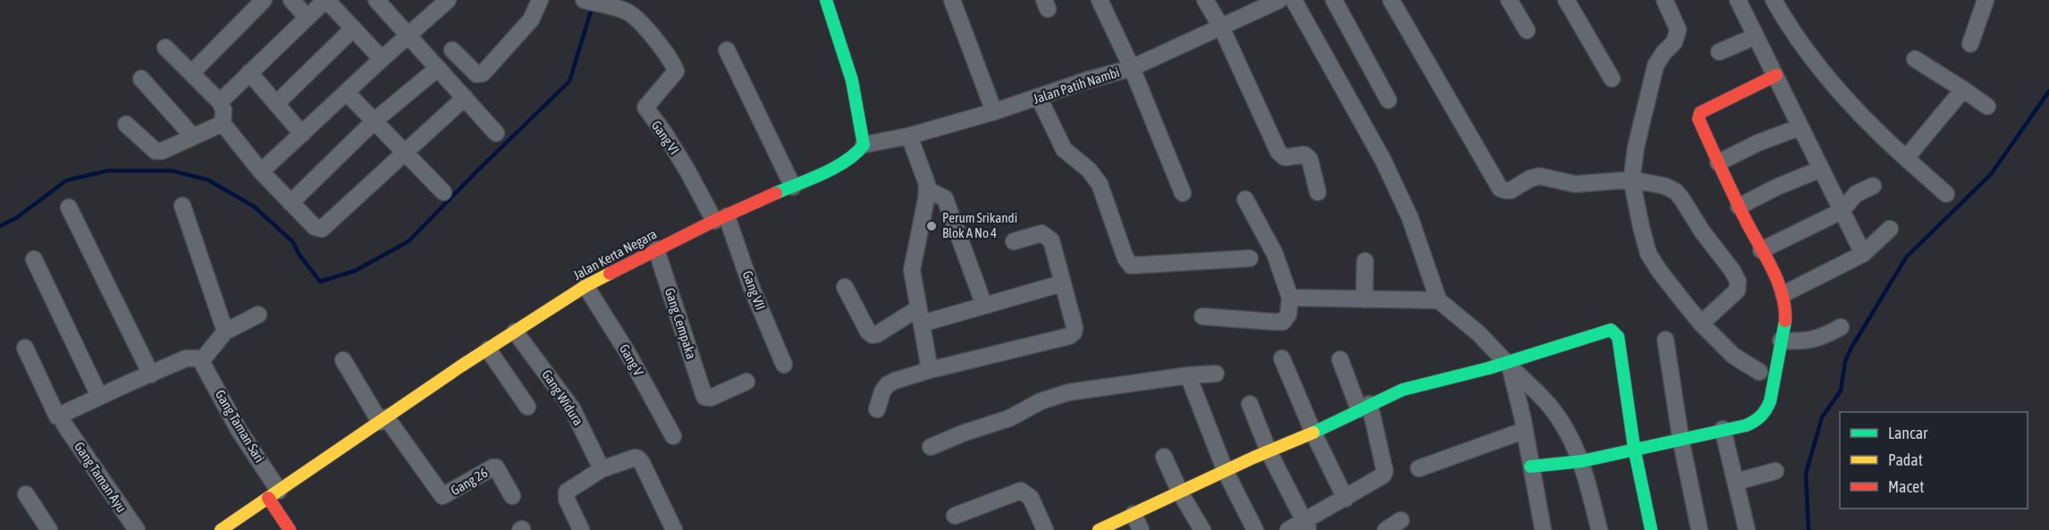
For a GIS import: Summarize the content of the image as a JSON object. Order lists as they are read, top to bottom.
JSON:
{
  "streets": {
    "street": [
      "Jalan Patih Nambi",
      "Gang VI",
      "Jalan Kerta Negara",
      "Gang VII",
      "Gang Cempaka",
      "Gang V",
      "Gang Widura",
      "Gang Taman Sari",
      "Gang Taman Ayu",
      "Gang 26"
    ]
  },
  "crossings": [
    ["Jalan Patih Nambi", "Jalan Kerta Negara"],
    ["Gang VI", "Jalan Kerta Negara"],
    ["Gang VI", "Gang VII"],
    ["Jalan Kerta Negara", "Gang VII"],
    ["Jalan Kerta Negara", "Gang Cempaka"],
    ["Jalan Kerta Negara", "Gang V"],
    ["Jalan Kerta Negara", "Gang Widura"],
    ["Jalan Kerta Negara", "Gang Taman Sari"],
    ["Jalan Kerta Negara", "Gang 26"]
  ],
  "places": ["Perum Srikandi Blok A No 4"],
  "legend": ["Lancar", "Padat", "Macet"]
}
